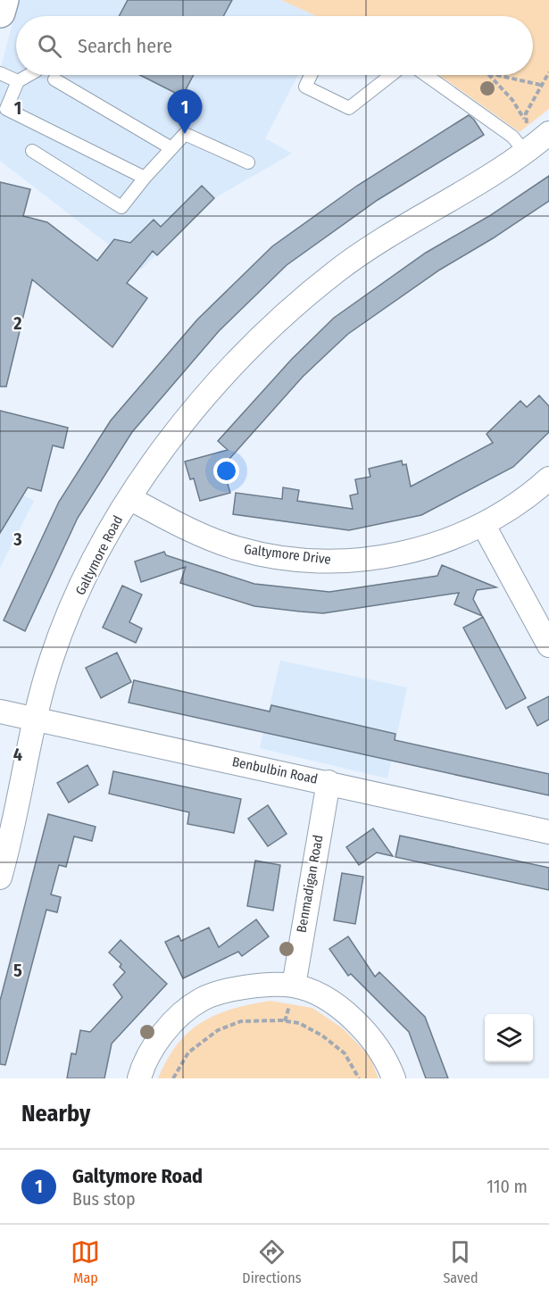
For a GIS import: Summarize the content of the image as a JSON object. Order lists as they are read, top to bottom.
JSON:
{
  "streets": {
    "street": [
      "Galtymore Drive",
      "Galtymore Road",
      "Benbulbin Road",
      "Benmadigan Road"
    ]
  },
  "crossings": [
    ["Galtymore Drive", "Galtymore Road"],
    ["Galtymore Road", "Benbulbin Road"],
    ["Benbulbin Road", "Benmadigan Road"]
  ],
  "page": {
    "search": "Search here",
    "pins": "1",
    "heading": "Nearby",
    "list": [
      {
        "mark": "1",
        "name": "Galtymore Road",
        "note": "Bus stop",
        "value": "110 m"
      }
    ],
    "nav": ["Map", "Directions", "Saved"]
  },
  "grid": {
    "rows": [
      "1",
      "2",
      "3",
      "4",
      "5"
    ]
  }
}
